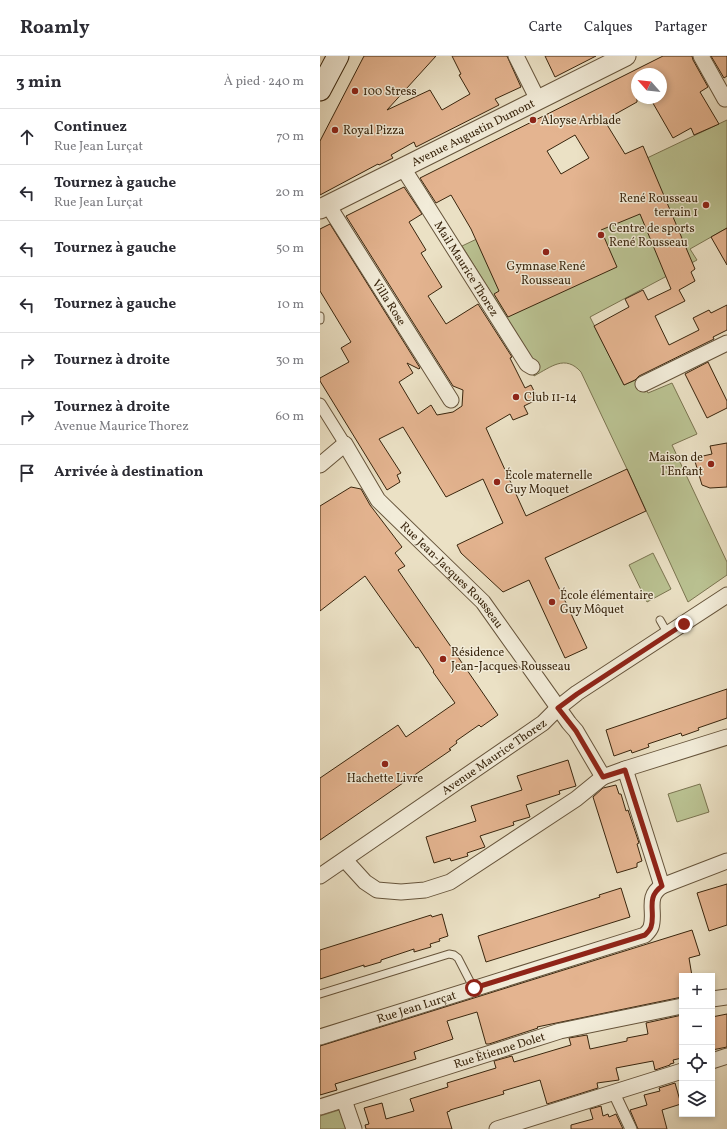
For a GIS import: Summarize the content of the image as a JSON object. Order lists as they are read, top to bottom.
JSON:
{
  "streets": {
    "street": [
      "Avenue Augustin Dumont",
      "Mail Maurice Thorez",
      "Villa Rose",
      "Rue Jean-Jacques Rousseau",
      "Avenue Maurice Thorez",
      "Rue Jean Lurçat",
      "Rue Étienne Dolet"
    ]
  },
  "crossings": [
    ["Avenue Augustin Dumont", "Mail Maurice Thorez"],
    ["Avenue Augustin Dumont", "Villa Rose"],
    ["Rue Jean-Jacques Rousseau", "Avenue Maurice Thorez"]
  ],
  "places": [
    "100 Stress",
    "Aloyse Arblade",
    "Royal Pizza",
    "René Rousseau terrain 1",
    "Centre de sports René Rousseau",
    "Gymnase René Rousseau",
    "Club 11-14",
    "Maison de l'Enfant",
    "École maternelle Guy Moquet",
    "École élémentaire Guy Môquet",
    "Résidence Jean-Jacques Rousseau",
    "Hachette Livre"
  ],
  "north": "top left",
  "page": {
    "header": "Roamly",
    "nav": ["Carte", "Calques", "Partager"],
    "heading": ["3 min", "À pied · 240 m"],
    "list": [
      ["Continuez", "Rue Jean Lurçat", "70 m"],
      ["Tournez à gauche", "Rue Jean Lurçat", "20 m"],
      ["Tournez à gauche", "50 m"],
      ["Tournez à gauche", "10 m"],
      ["Tournez à droite", "30 m"],
      ["Tournez à droite", "Avenue Maurice Thorez", "60 m"],
      "Arrivée à destination"
    ],
    "map_buttons": ["+", "−"]
  }
}
